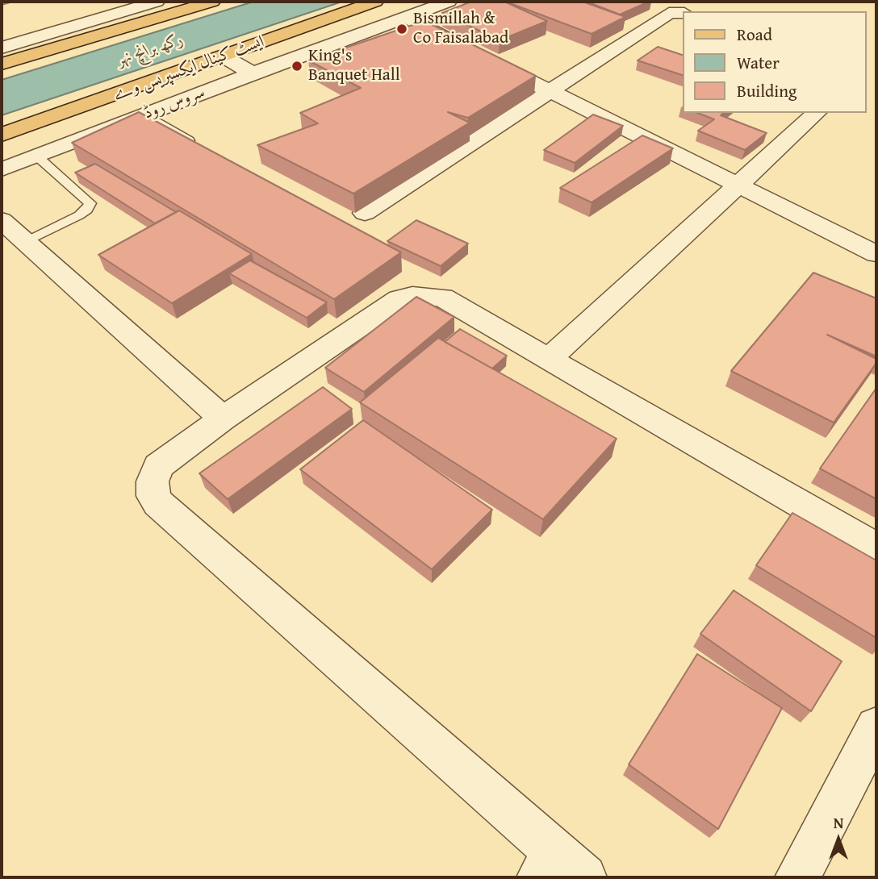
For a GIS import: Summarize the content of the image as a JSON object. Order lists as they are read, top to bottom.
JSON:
{
  "streets": {
    "main road": ["ایسٹ کینال ایکسپریس وے"],
    "street": ["سروس روڈ"]
  },
  "water": ["رکھ برانچ نہر"],
  "places": ["Bismillah & Co Faisalabad", "King's Banquet Hall"],
  "legend": ["Road", "Water", "Building"],
  "north": "top"
}
